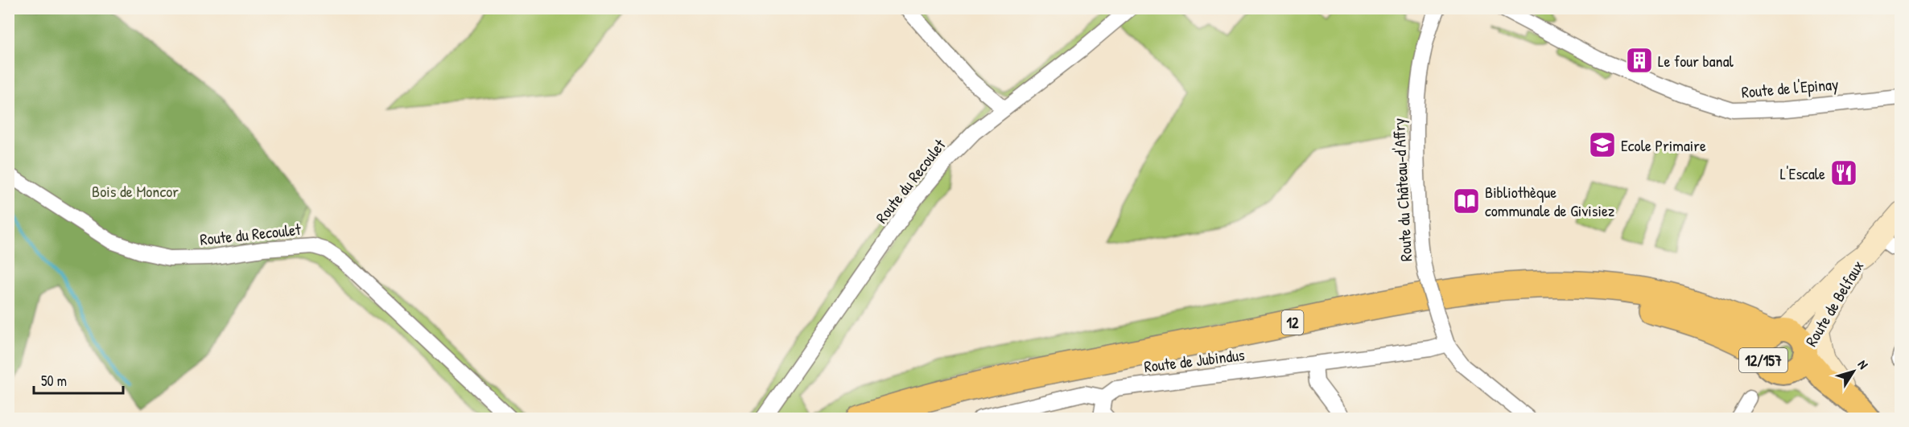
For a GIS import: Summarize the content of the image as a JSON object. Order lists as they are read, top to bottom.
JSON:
{
  "streets": {
    "highway": ["12"],
    "main road": ["Route de Belfaux", "12/157"],
    "street": [
      "Route de l'Epinay",
      "Route du Recoulet",
      "Route du Château-d'Affry",
      "Route de Jubindus"
    ]
  },
  "crossings": [
    ["Route du Château-d'Affry", "Route de Jubindus"],
    ["Route de Belfaux", "12"],
    ["Route de Belfaux", "12/157"],
    ["12", "12/157"]
  ],
  "parks": ["Bois de Moncor"],
  "places": {
    "building": ["Le four banal"],
    "school or university": ["Ecole Primaire"],
    "restaurant": ["L'Escale"],
    "library": ["Bibliothèque communale de Givisiez"]
  },
  "scale_bar": "50 m",
  "north": "top right"
}
